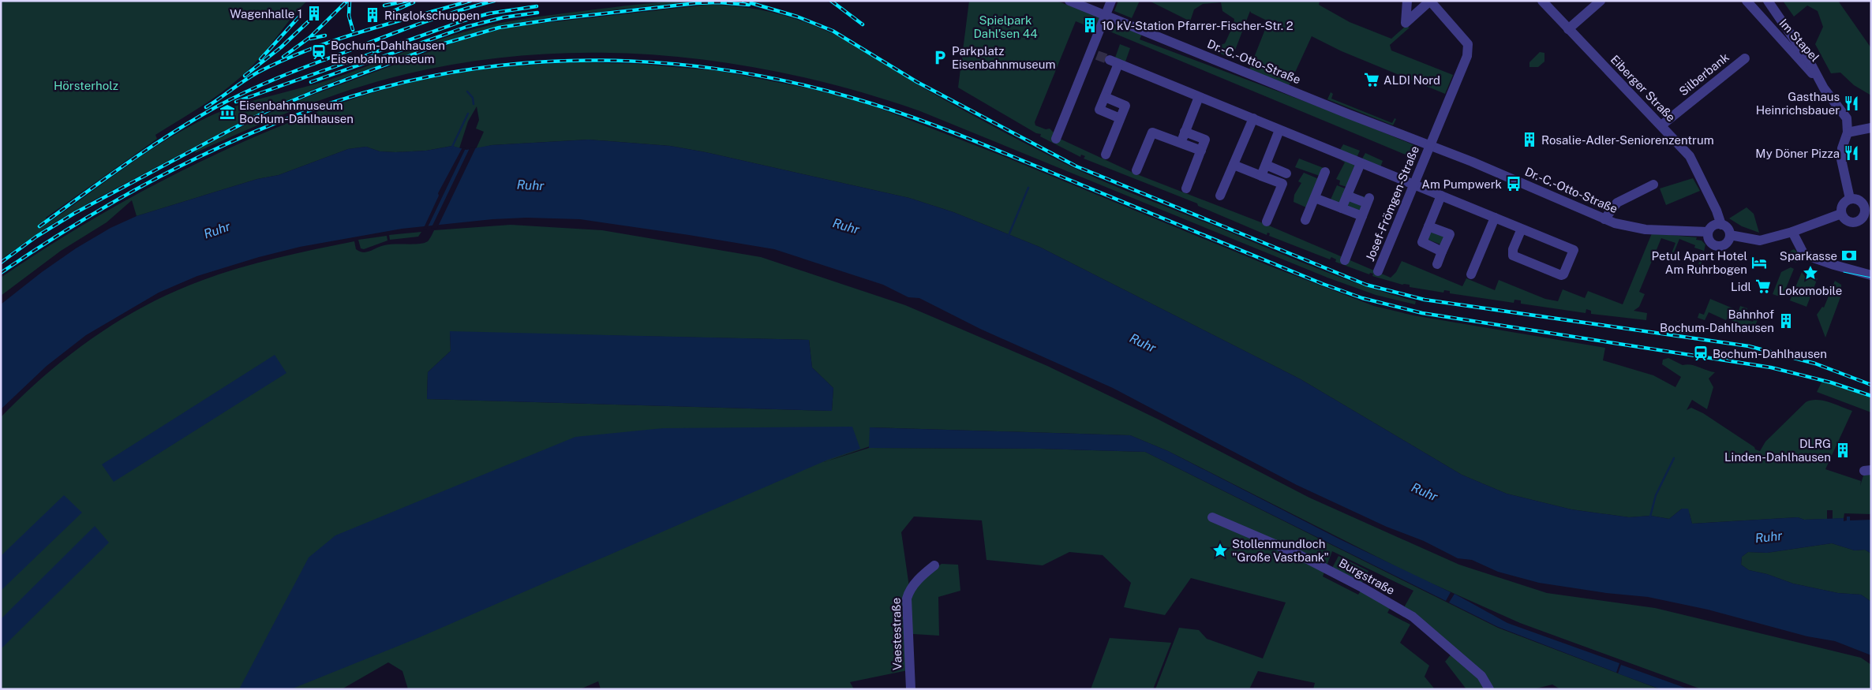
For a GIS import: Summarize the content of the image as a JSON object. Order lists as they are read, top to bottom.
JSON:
{
  "streets": {
    "street": [
      "Im Stapel",
      "Dr.-C.-Otto-Straße",
      "Silberbank",
      "Eiberger Straße",
      "Josef-Frömgen-Straße",
      "Burgstraße",
      "Vaestestraße"
    ]
  },
  "crossings": [
    ["Dr.-C.-Otto-Straße", "Eiberger Straße"],
    ["Dr.-C.-Otto-Straße", "Josef-Frömgen-Straße"],
    ["Silberbank", "Eiberger Straße"]
  ],
  "water": ["Ruhr"],
  "parks": ["Spielpark Dahl’sen 44", "Hörsterholz"],
  "places": {
    "building": [
      "Wagenhalle 1",
      "Ringlokschuppen",
      "10 kV-Station Pfarrer-Fischer-Str. 2",
      "Rosalie-Adler-Seniorenzentrum",
      "Bahnhof Bochum-Dahlhausen",
      "DLRG Linden-Dahlhausen"
    ],
    "station": ["Bochum-Dahlhausen Eisenbahnmuseum", "Bochum-Dahlhausen"],
    "parking": ["Parkplatz Eisenbahnmuseum"],
    "supermarket": ["ALDI Nord", "Lidl"],
    "restaurant": ["Gasthaus Heinrichsbauer", "My Döner Pizza"],
    "museum": ["Eisenbahnmuseum Bochum-Dahlhausen"],
    "bus stop": ["Am Pumpwerk"],
    "bank": ["Sparkasse"],
    "hotel": ["Petul Apart Hotel Am Ruhrbogen"],
    "place": ["Lokomobile", "Stollenmundloch \"Große Vastbank\""]
  }
}
